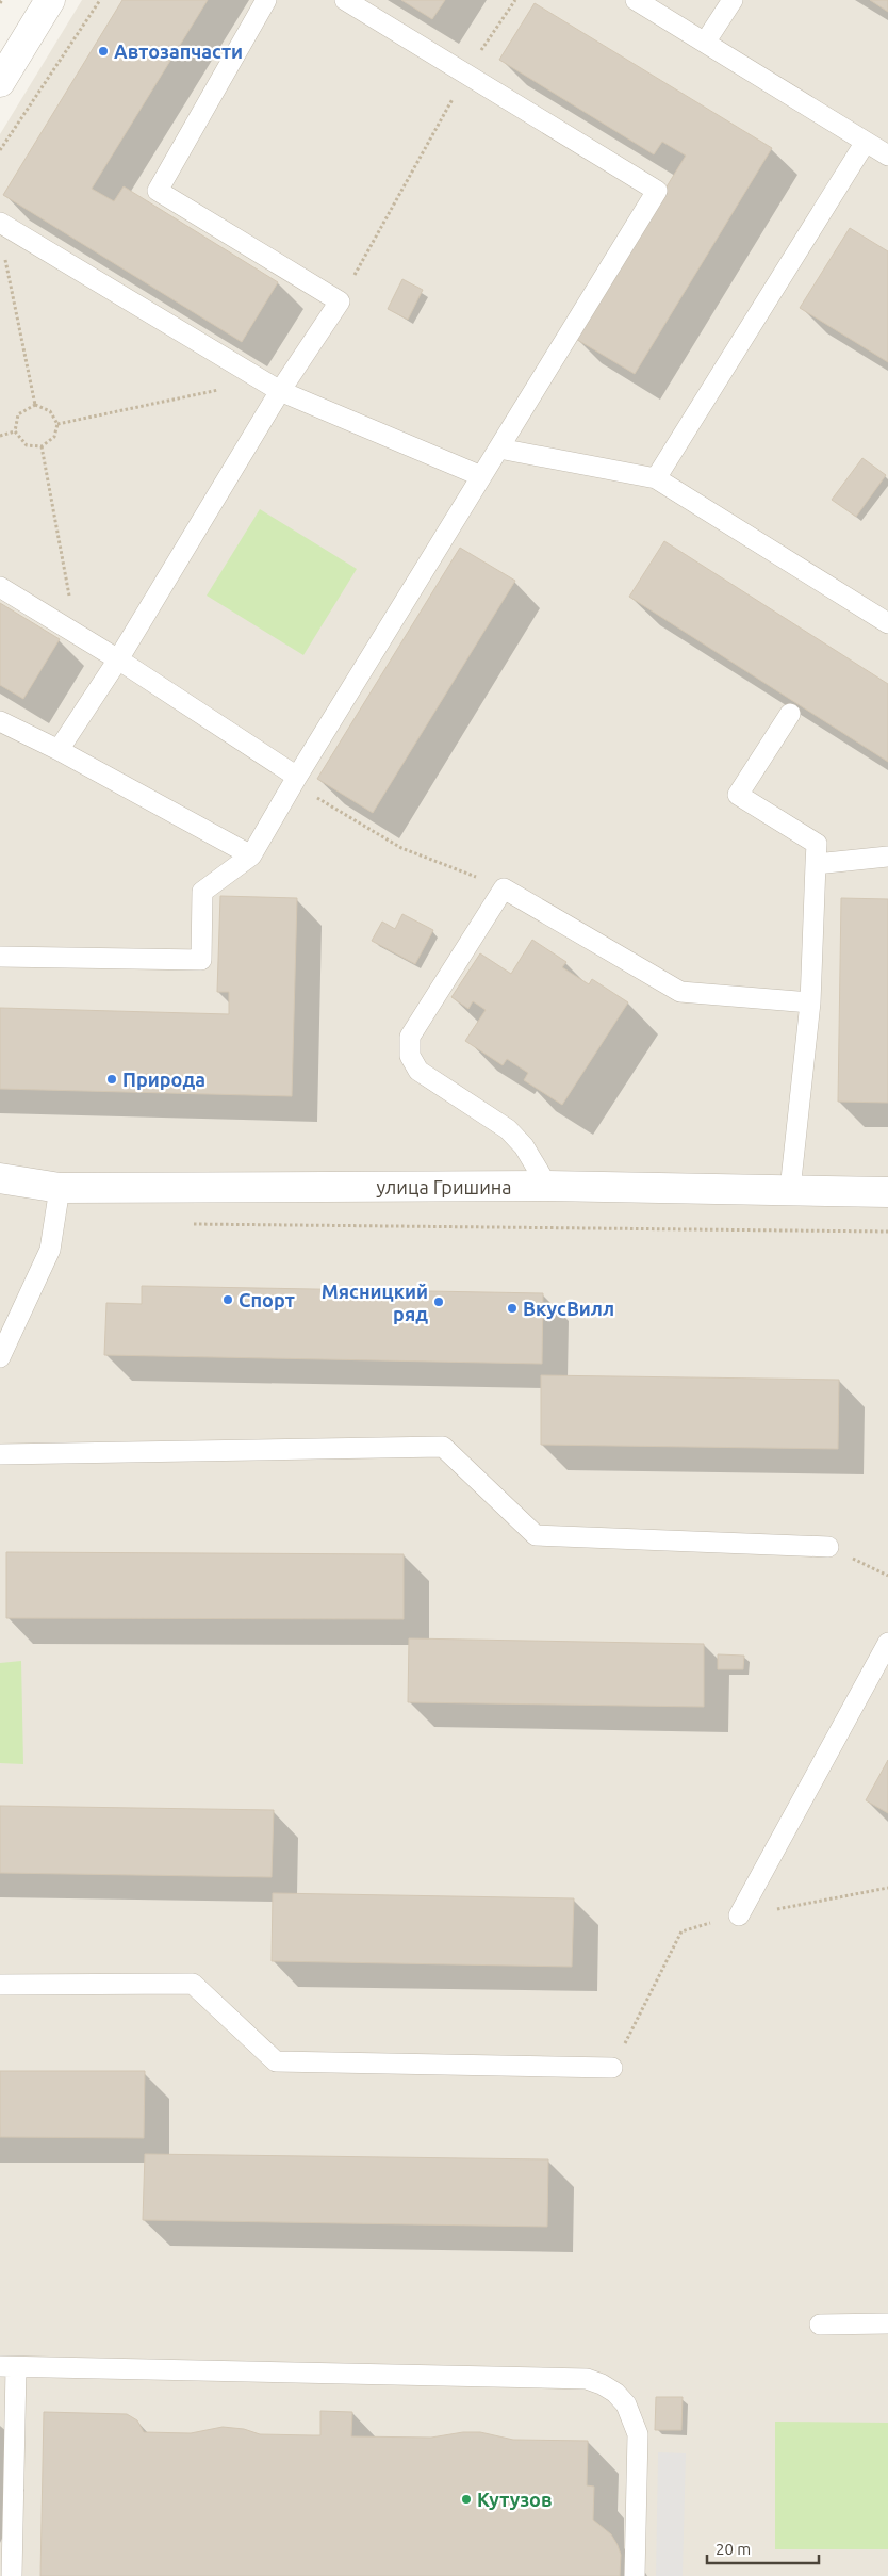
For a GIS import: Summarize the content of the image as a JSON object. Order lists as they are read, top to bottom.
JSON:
{
  "streets": {
    "street": ["улица Гришина"]
  },
  "places": [
    "Автозапчасти",
    "Природа",
    "Спорт",
    "Мясницкий ряд",
    "ВкусВилл",
    "Кутузов"
  ],
  "scale_bar": "20 m"
}
